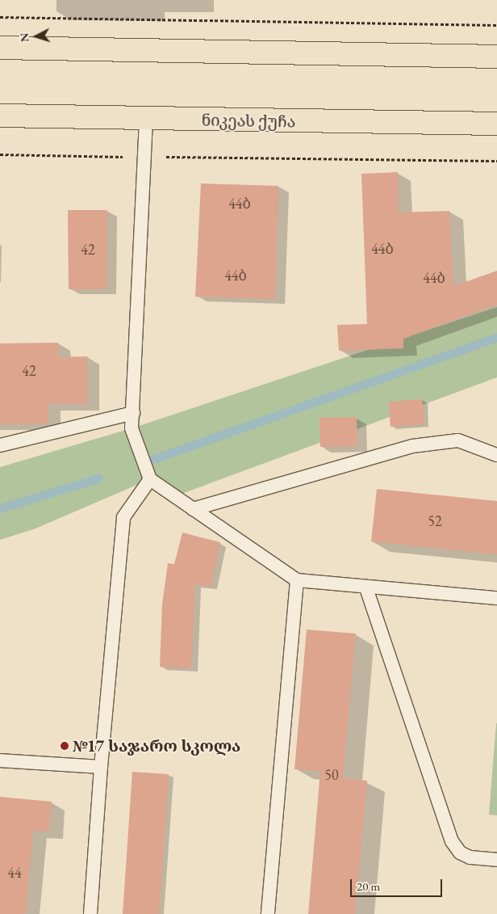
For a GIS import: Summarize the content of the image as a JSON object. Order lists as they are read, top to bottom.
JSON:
{
  "streets": {
    "main road": ["ნიკეას ქუჩა"]
  },
  "places": ["№17 საჯარო სკოლა"],
  "house_numbers": [
    "44ბ",
    "44ბ",
    "42",
    "44ბ",
    "44ბ",
    "42",
    "52",
    "50",
    "44"
  ],
  "scale_bar": "20 m",
  "north": "left"
}
